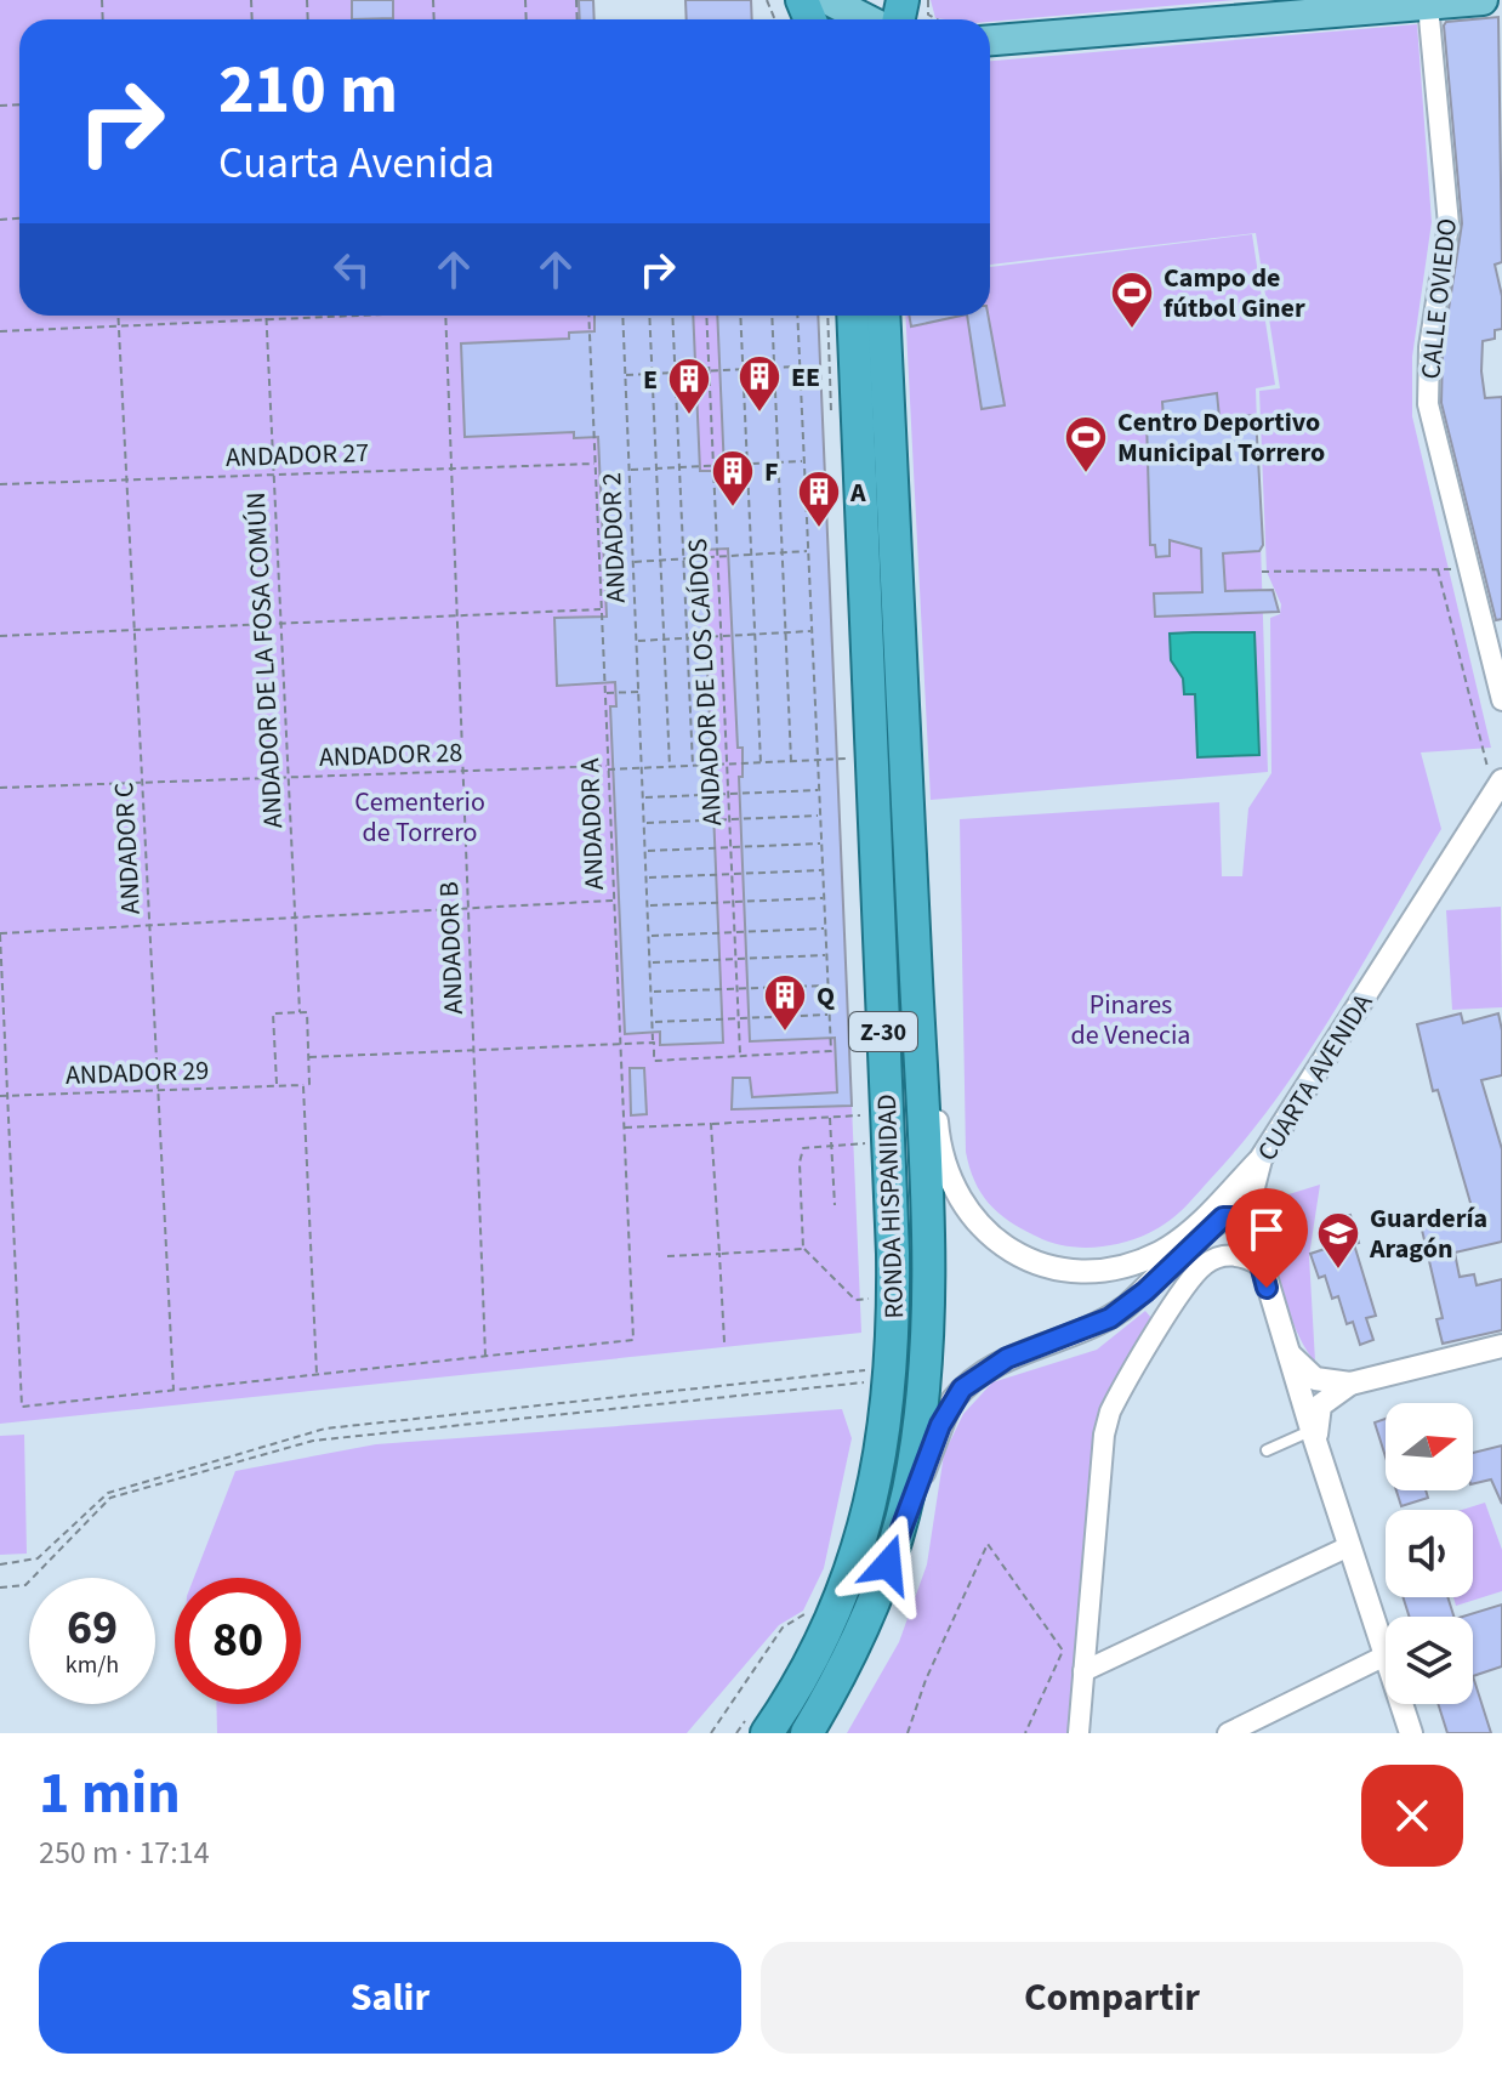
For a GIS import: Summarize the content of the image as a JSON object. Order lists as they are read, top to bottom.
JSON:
{
  "streets": {
    "highway": ["Z-30", "RONDA HISPANIDAD"],
    "street": ["CALLE OVIEDO", "CUARTA AVENIDA"],
    "path": [
      "ANDADOR 27",
      "ANDADOR 2",
      "ANDADOR DE LA FOSA COMÚN",
      "ANDADOR DE LOS CAÍDOS",
      "ANDADOR 28",
      "ANDADOR A",
      "ANDADOR C",
      "ANDADOR B",
      "ANDADOR 29"
    ]
  },
  "crossings": [
    ["ANDADOR 27", "ANDADOR DE LA FOSA COMÚN"],
    ["ANDADOR 27", "ANDADOR A"],
    ["ANDADOR 27", "ANDADOR C"],
    ["ANDADOR 27", "ANDADOR B"],
    ["ANDADOR 2", "ANDADOR 28"],
    ["ANDADOR DE LA FOSA COMÚN", "ANDADOR 28"],
    ["ANDADOR DE LOS CAÍDOS", "ANDADOR 28"],
    ["ANDADOR 28", "ANDADOR A"],
    ["ANDADOR 28", "ANDADOR C"],
    ["ANDADOR 28", "ANDADOR B"],
    ["ANDADOR 28", "RONDA HISPANIDAD"],
    ["ANDADOR A", "ANDADOR B"],
    ["ANDADOR C", "ANDADOR 29"]
  ],
  "parks": ["Cementerio de Torrero", "Pinares de Venecia"],
  "places": {
    "sports": ["Campo de fútbol Giner", "Centro Deportivo Municipal Torrero"],
    "building": [
      "EE",
      "E",
      "F",
      "A",
      "Q"
    ],
    "school or university": ["Guardería Aragón"]
  },
  "north": "right",
  "page": {
    "turn": ["210 m", "Cuarta Avenida"],
    "speed": "69 km/h",
    "limit": "80",
    "heading": ["1 min", "250 m · 17:14"],
    "buttons": ["Salir", "Compartir"]
  }
}
